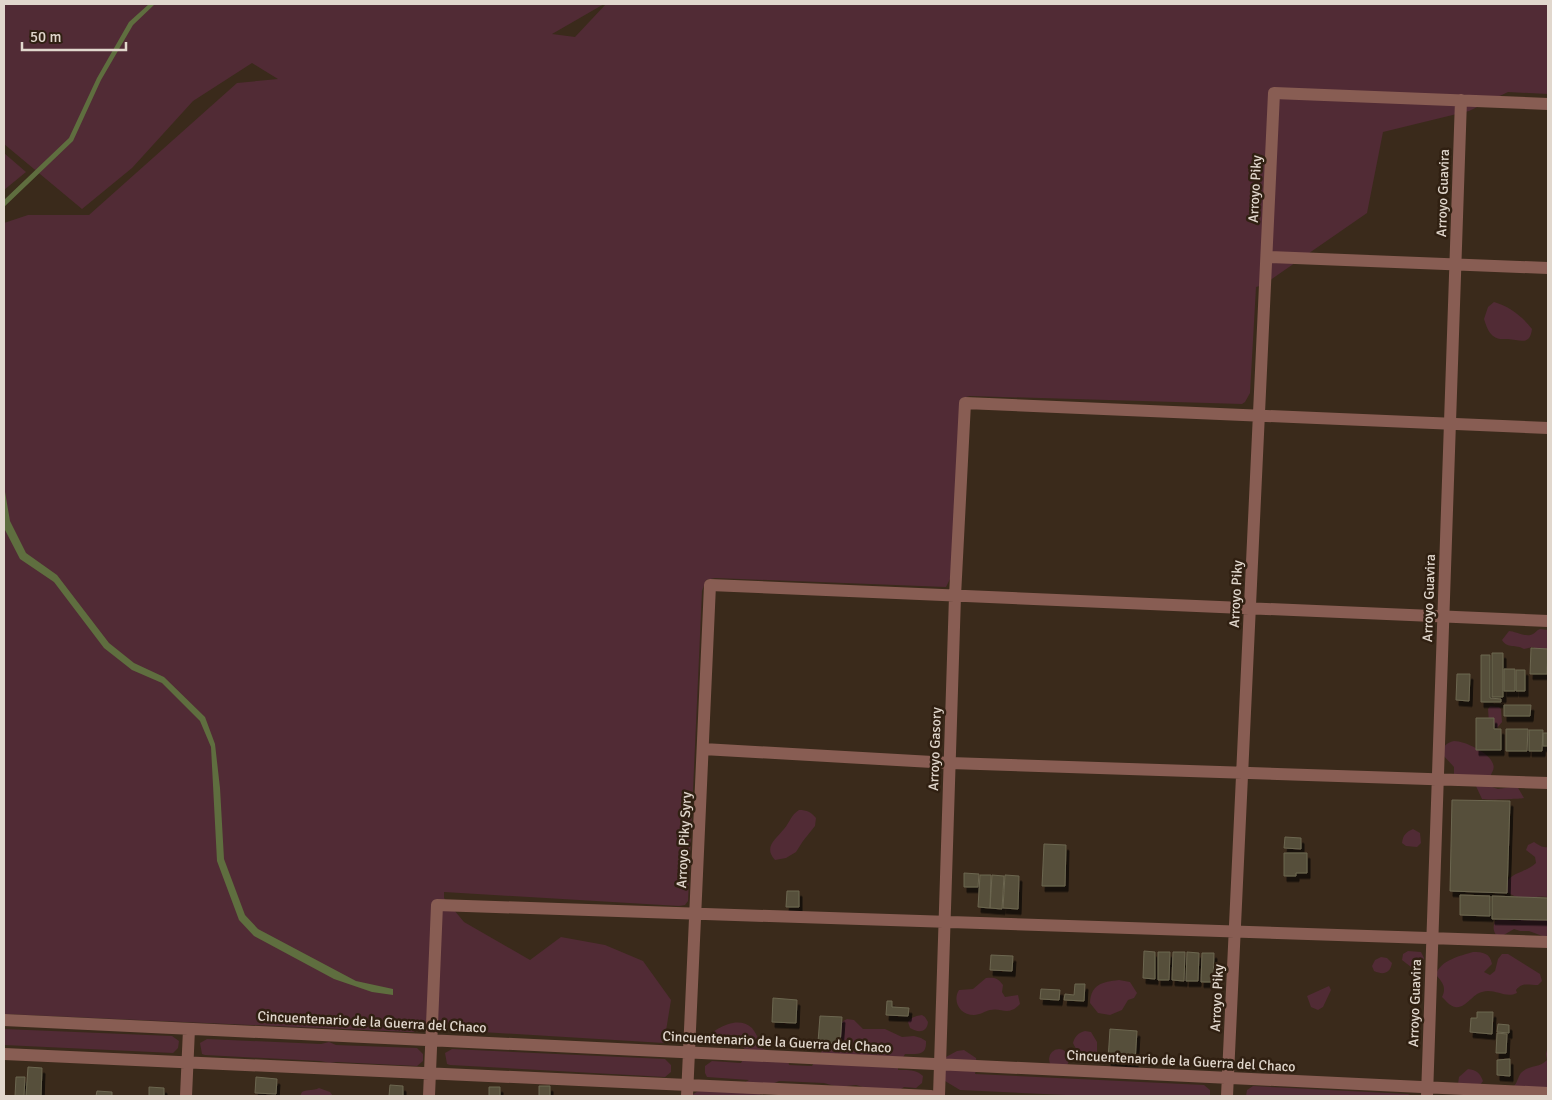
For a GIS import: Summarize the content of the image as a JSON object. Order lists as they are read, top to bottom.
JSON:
{
  "streets": {
    "street": [
      "Arroyo Piky",
      "Arroyo Guavira",
      "Arroyo Gasory",
      "Arroyo Piky Syry",
      "Cincuentenario de la Guerra del Chaco"
    ]
  },
  "crossings": [
    ["Arroyo Piky", "Arroyo Guavira"],
    ["Arroyo Piky", "Arroyo Gasory"],
    ["Arroyo Piky", "Cincuentenario de la Guerra del Chaco"],
    ["Arroyo Guavira", "Cincuentenario de la Guerra del Chaco"],
    ["Arroyo Gasory", "Arroyo Piky Syry"],
    ["Arroyo Gasory", "Cincuentenario de la Guerra del Chaco"],
    ["Arroyo Piky Syry", "Cincuentenario de la Guerra del Chaco"]
  ],
  "scale_bar": "50 m"
}
